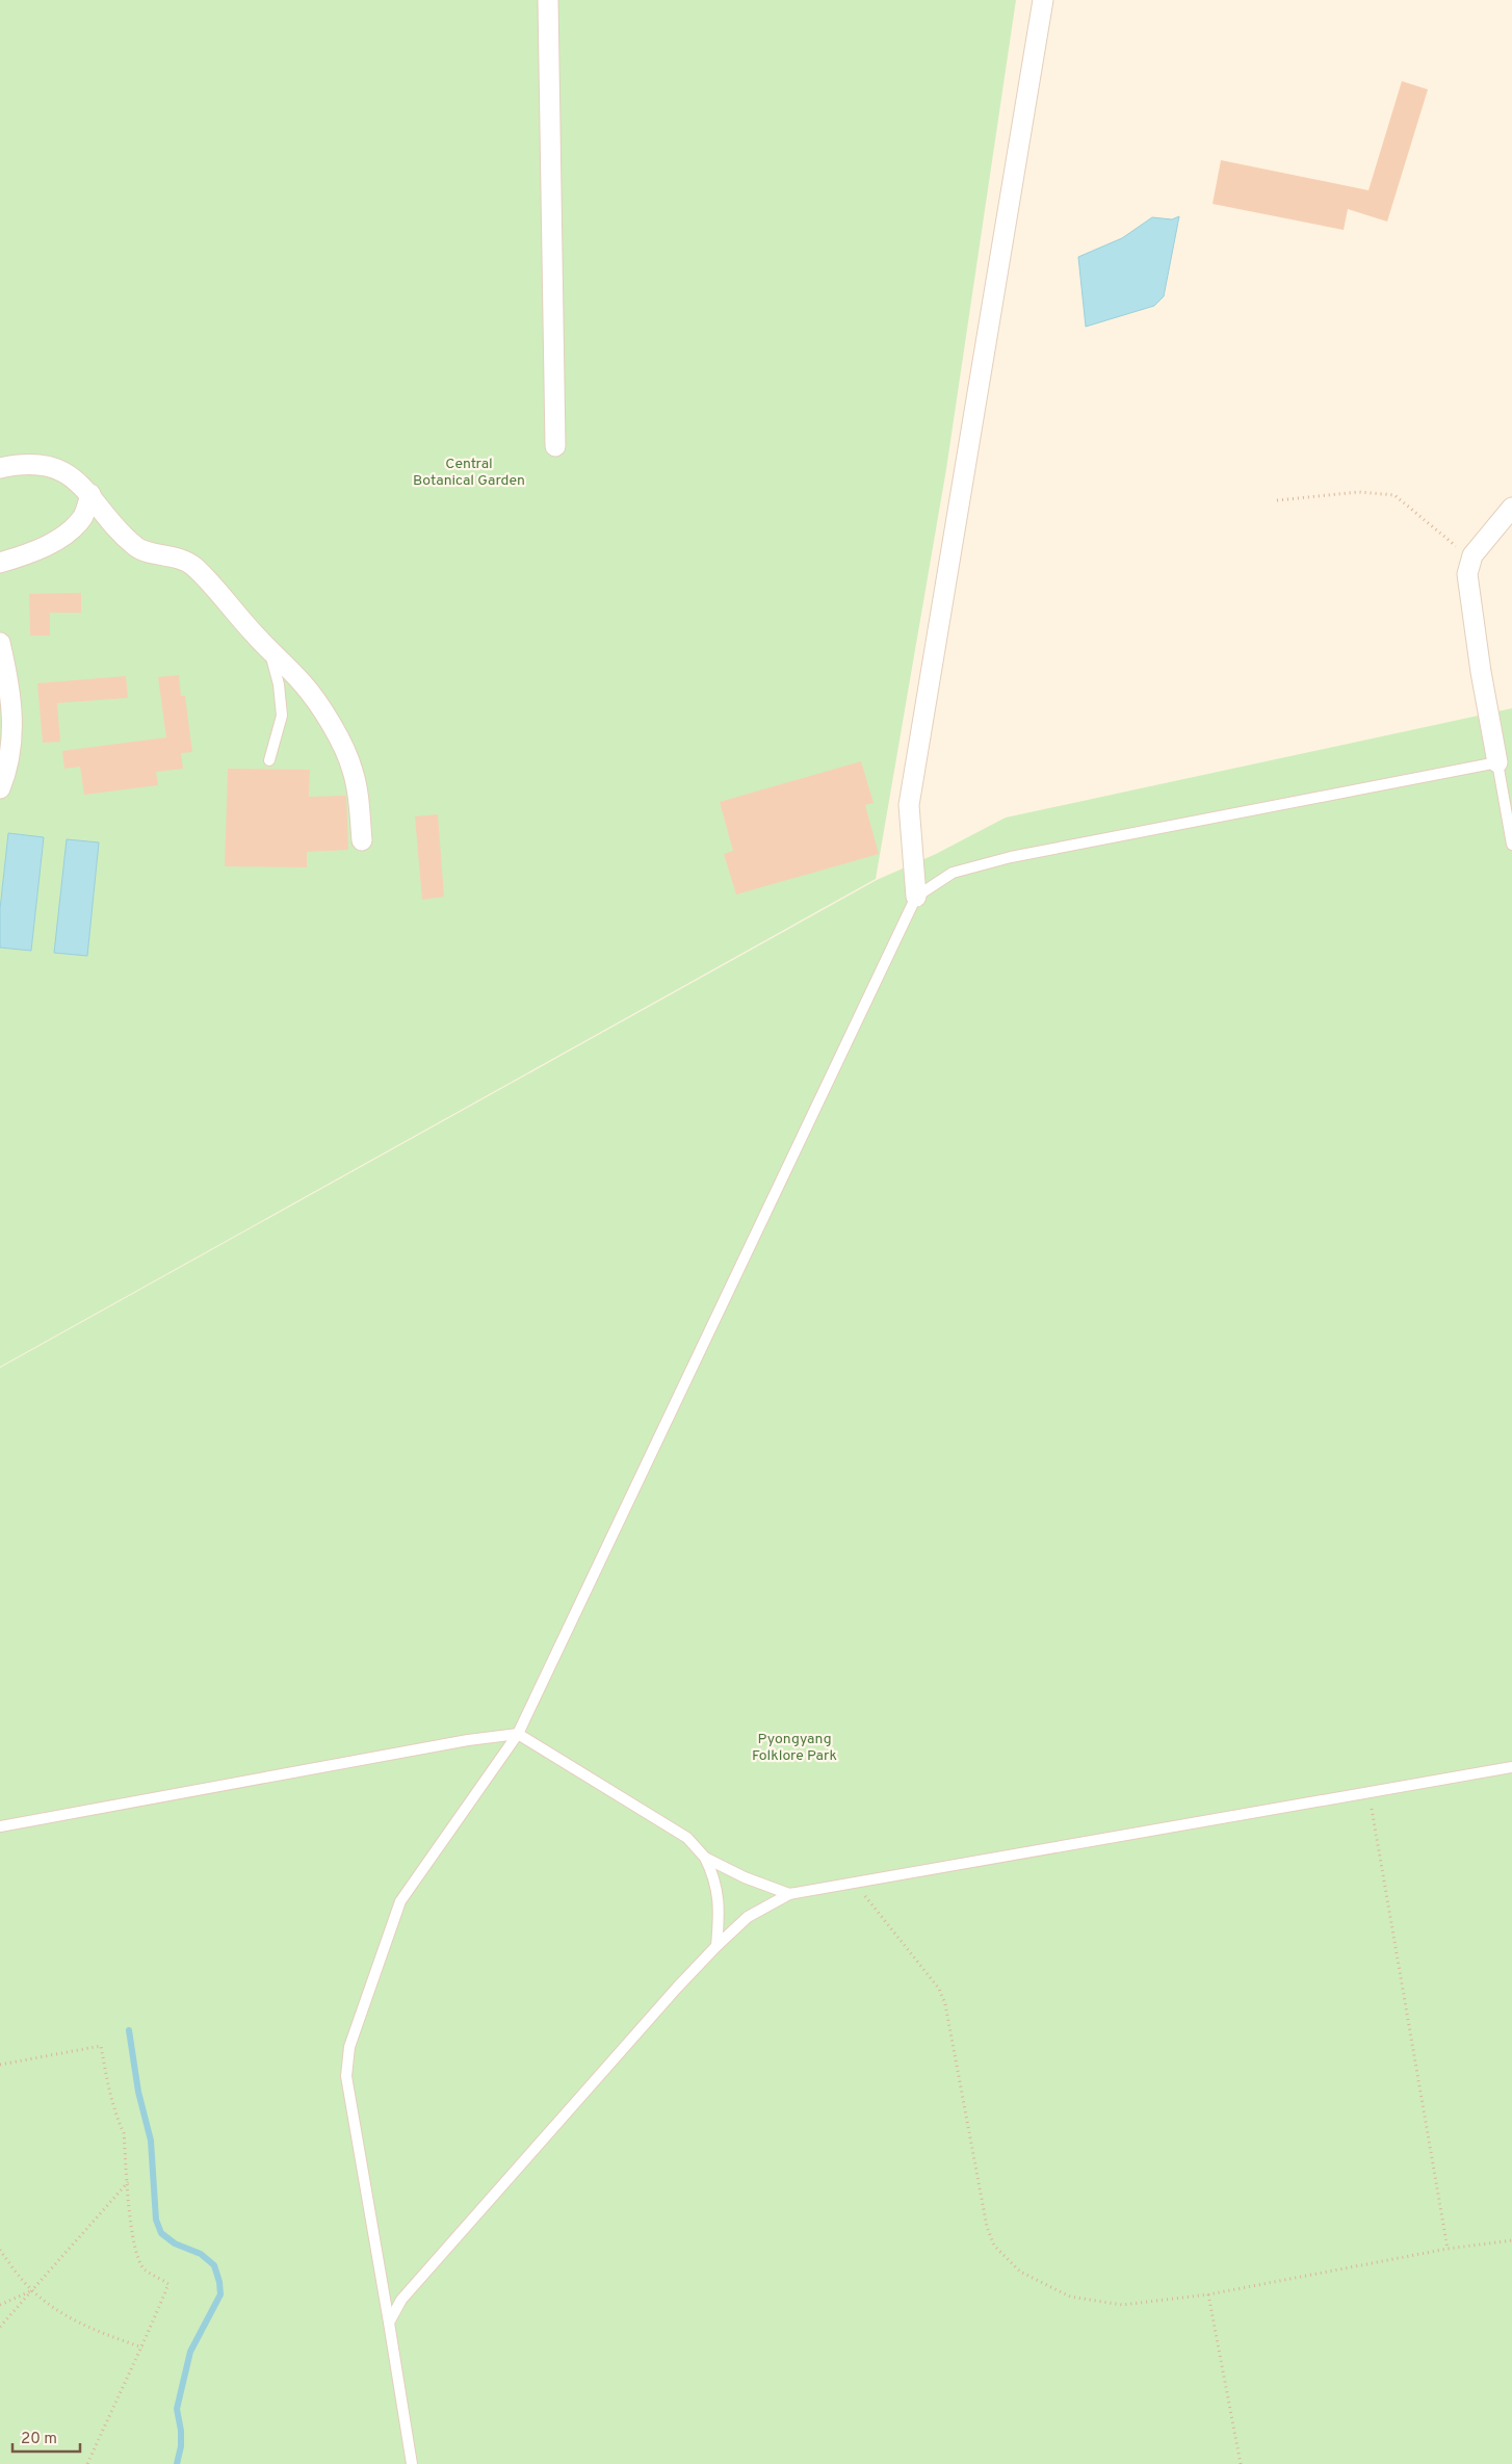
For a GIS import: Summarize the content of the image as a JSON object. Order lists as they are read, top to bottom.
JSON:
{
  "parks": ["Central Botanical Garden", "Pyongyang Folklore Park"],
  "scale_bar": "20 m"
}
